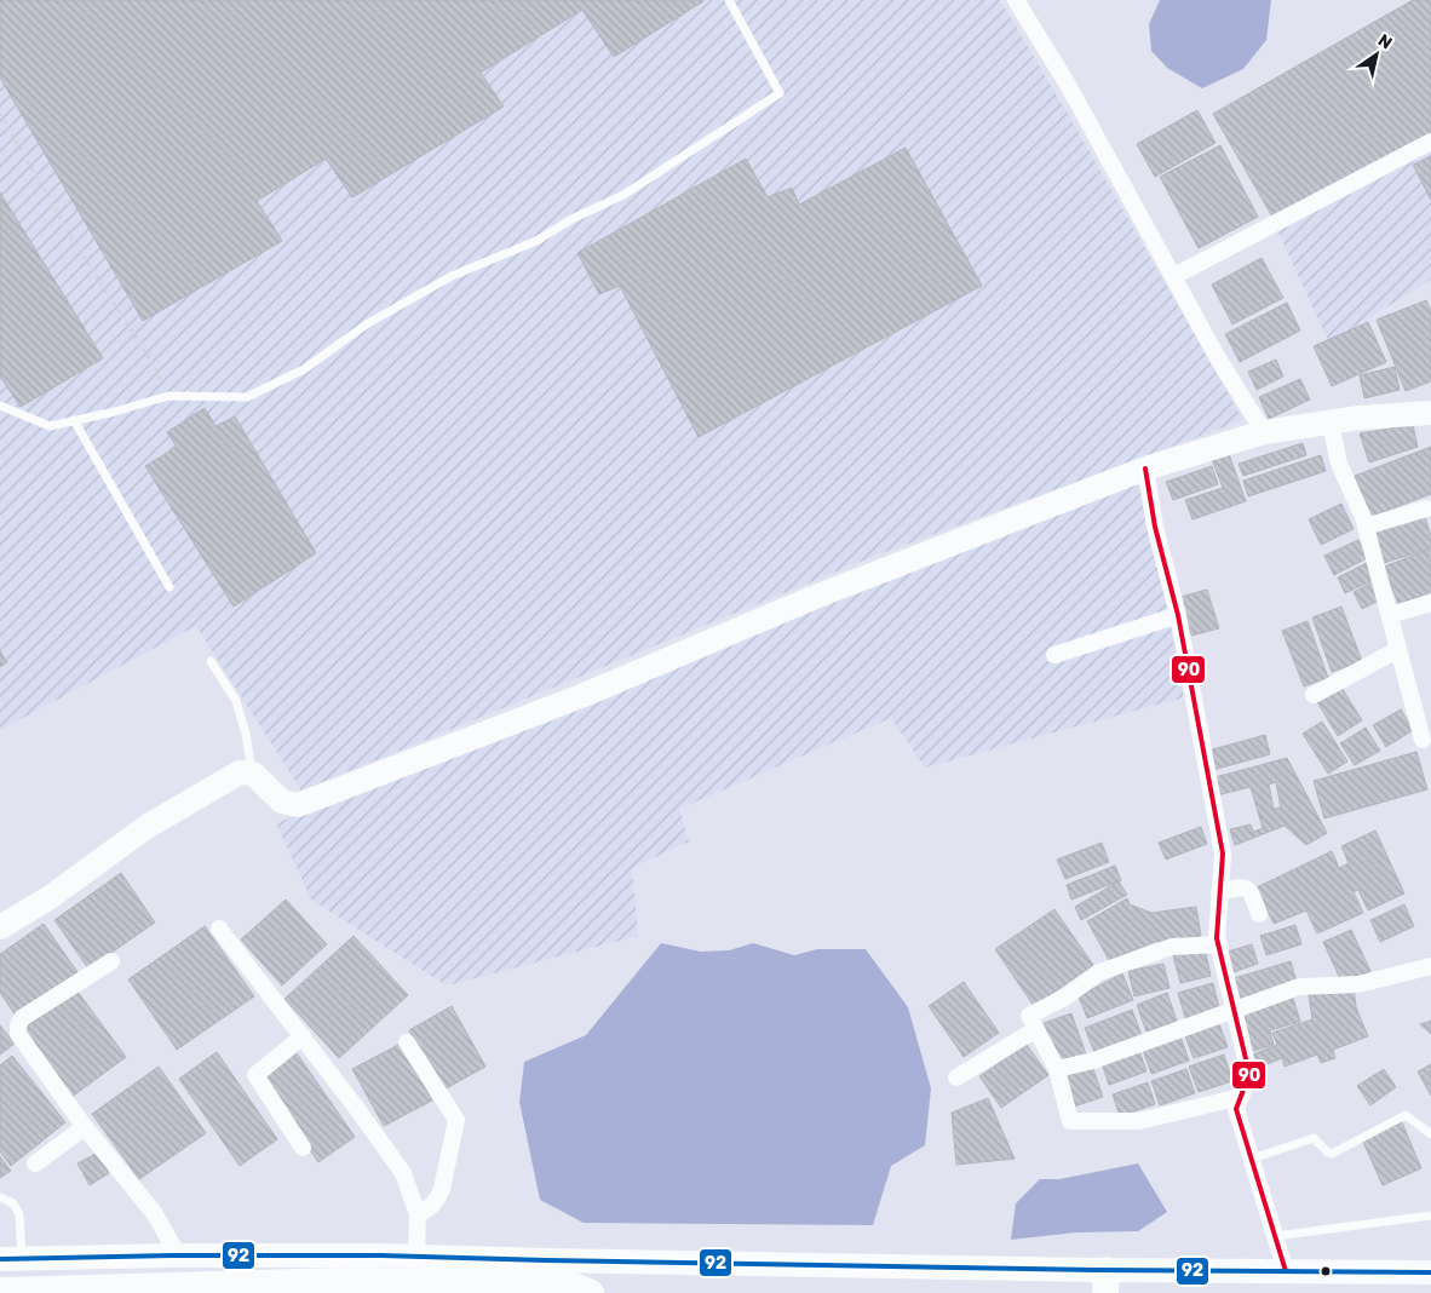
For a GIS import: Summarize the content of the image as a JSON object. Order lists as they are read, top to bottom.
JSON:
{
  "lines": ["transit line 90", "transit line 92"],
  "north": "top right"
}
